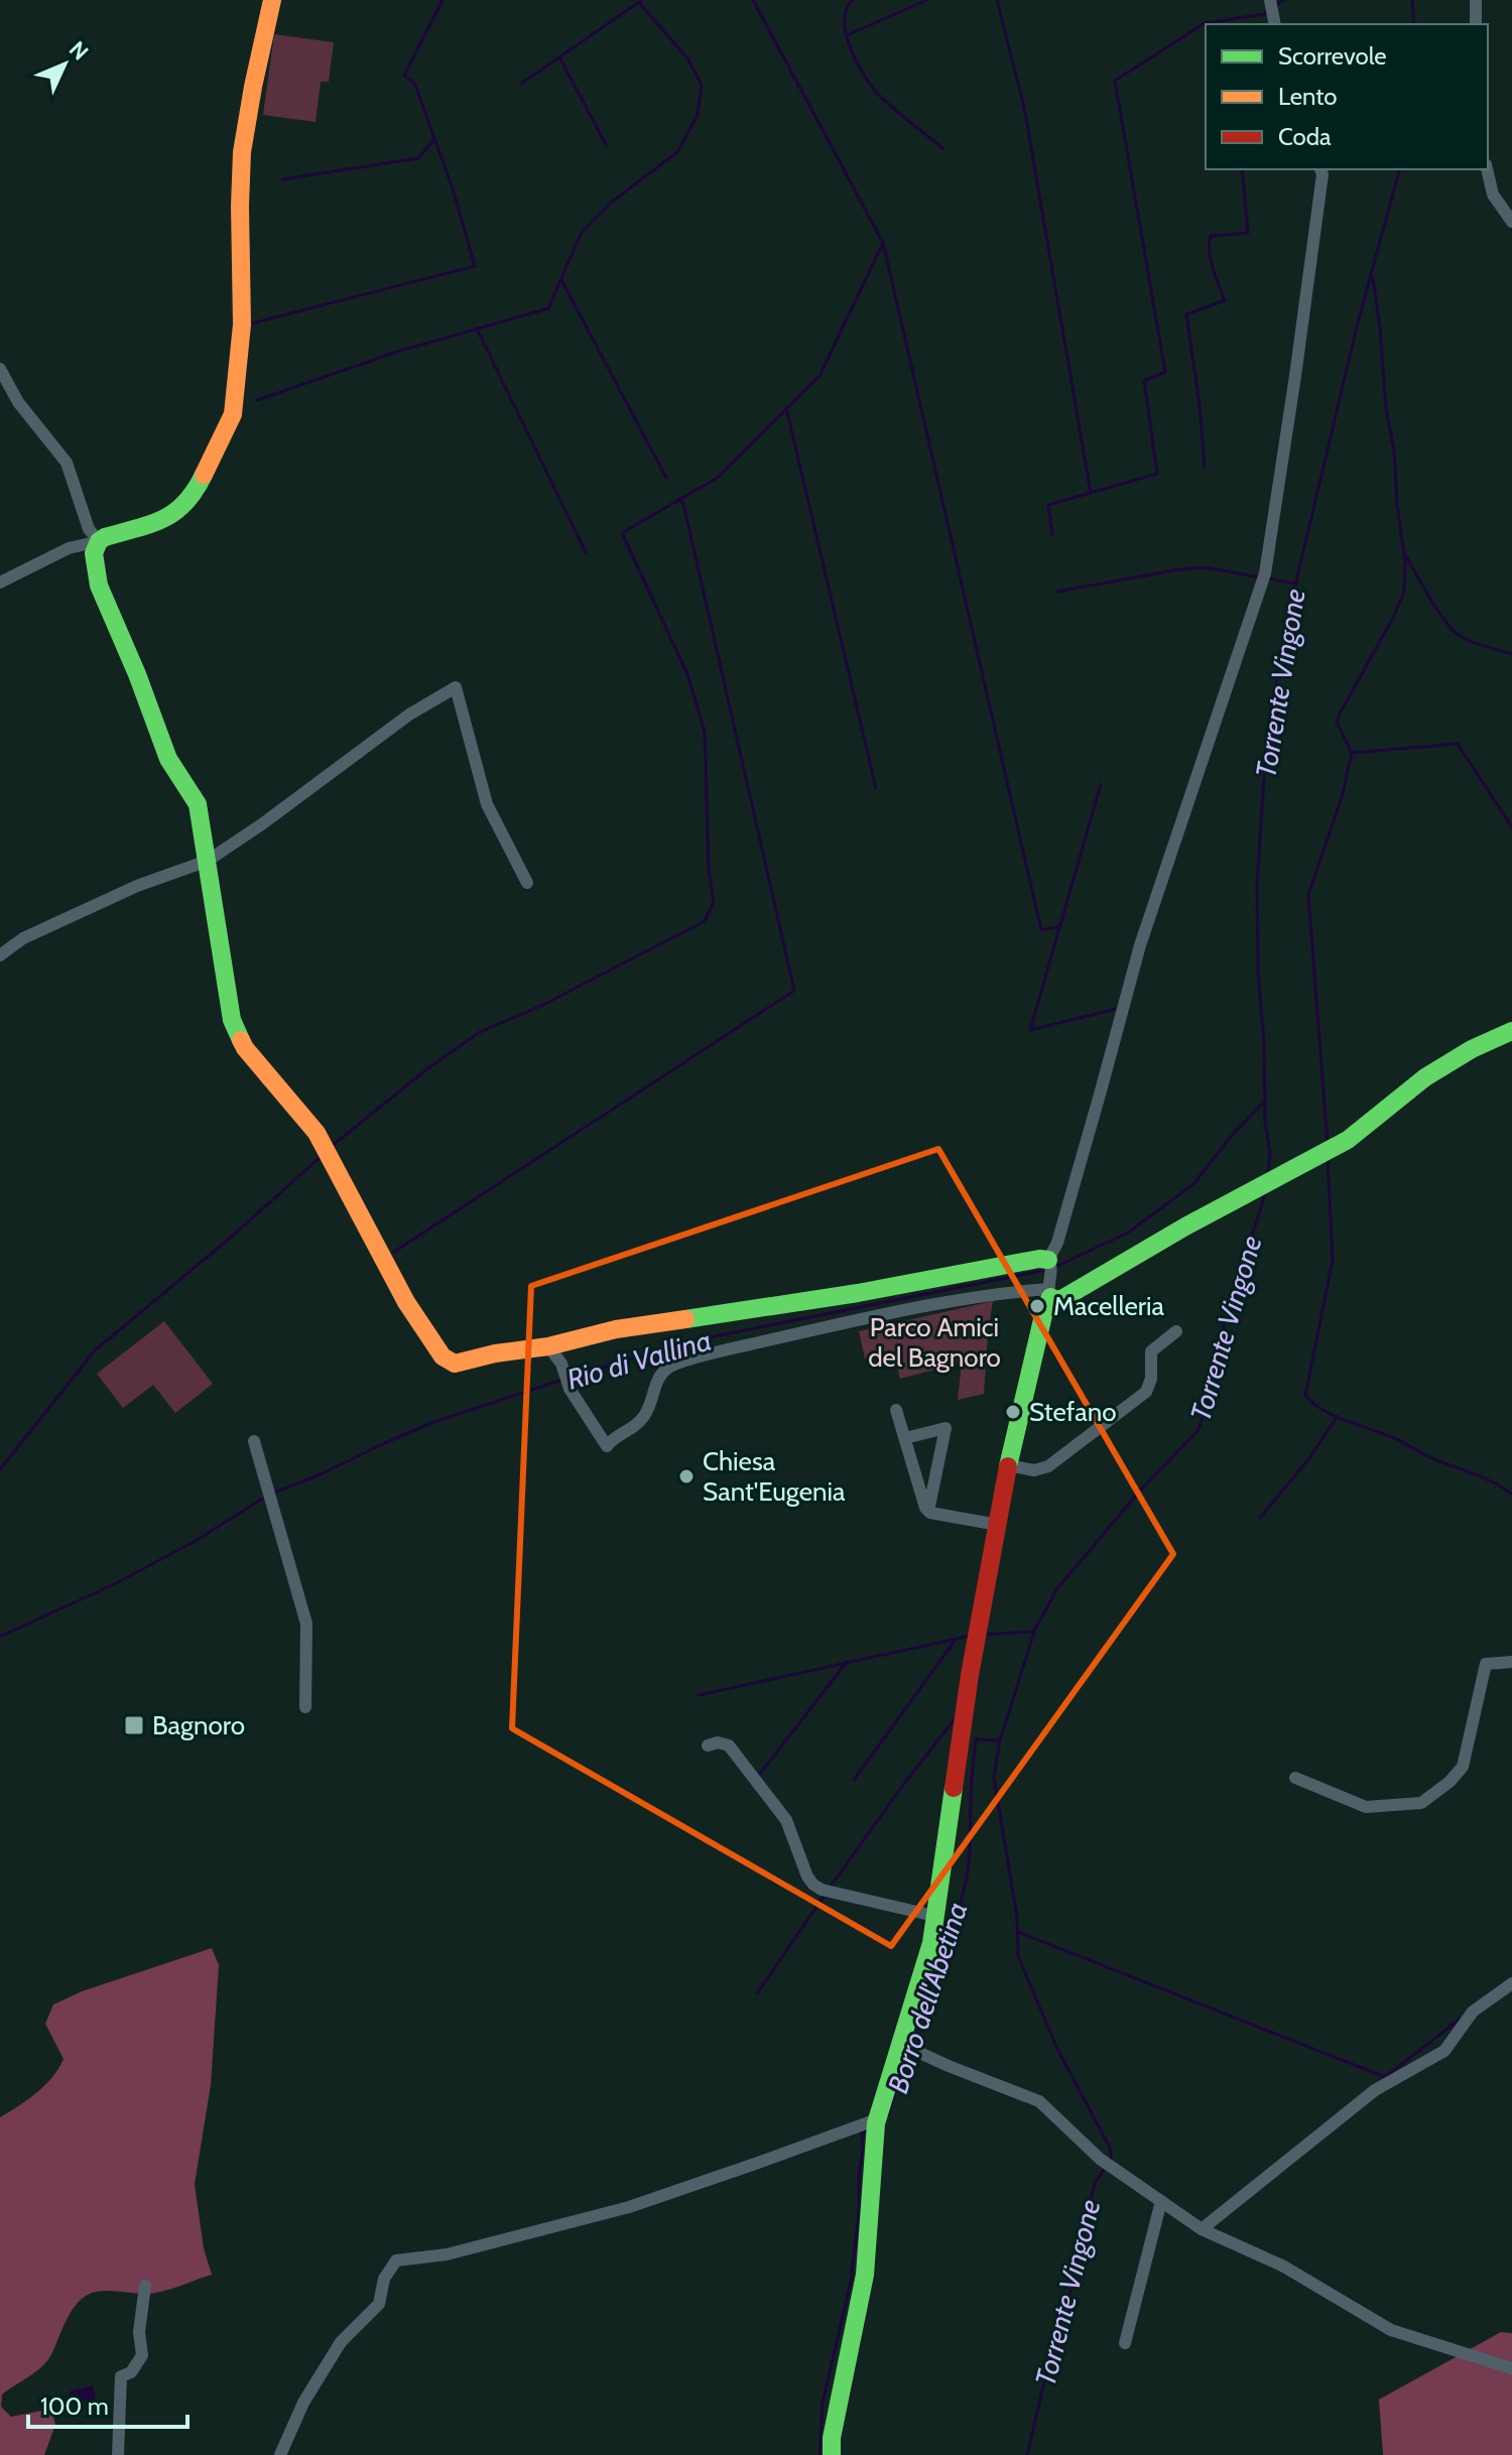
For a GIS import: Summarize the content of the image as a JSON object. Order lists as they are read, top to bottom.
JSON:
{
  "water": ["Torrente Vingone", "Rio di Vallina", "Borro dell'Abetina"],
  "parks": ["Parco Amici del Bagnoro"],
  "places": {
    "other": ["Macelleria", "Stefano", "Chiesa Sant'Eugenia"],
    "transit": ["Bagnoro"]
  },
  "legend": ["Scorrevole", "Lento", "Coda"],
  "scale_bar": "100 m",
  "north": "top right"
}
